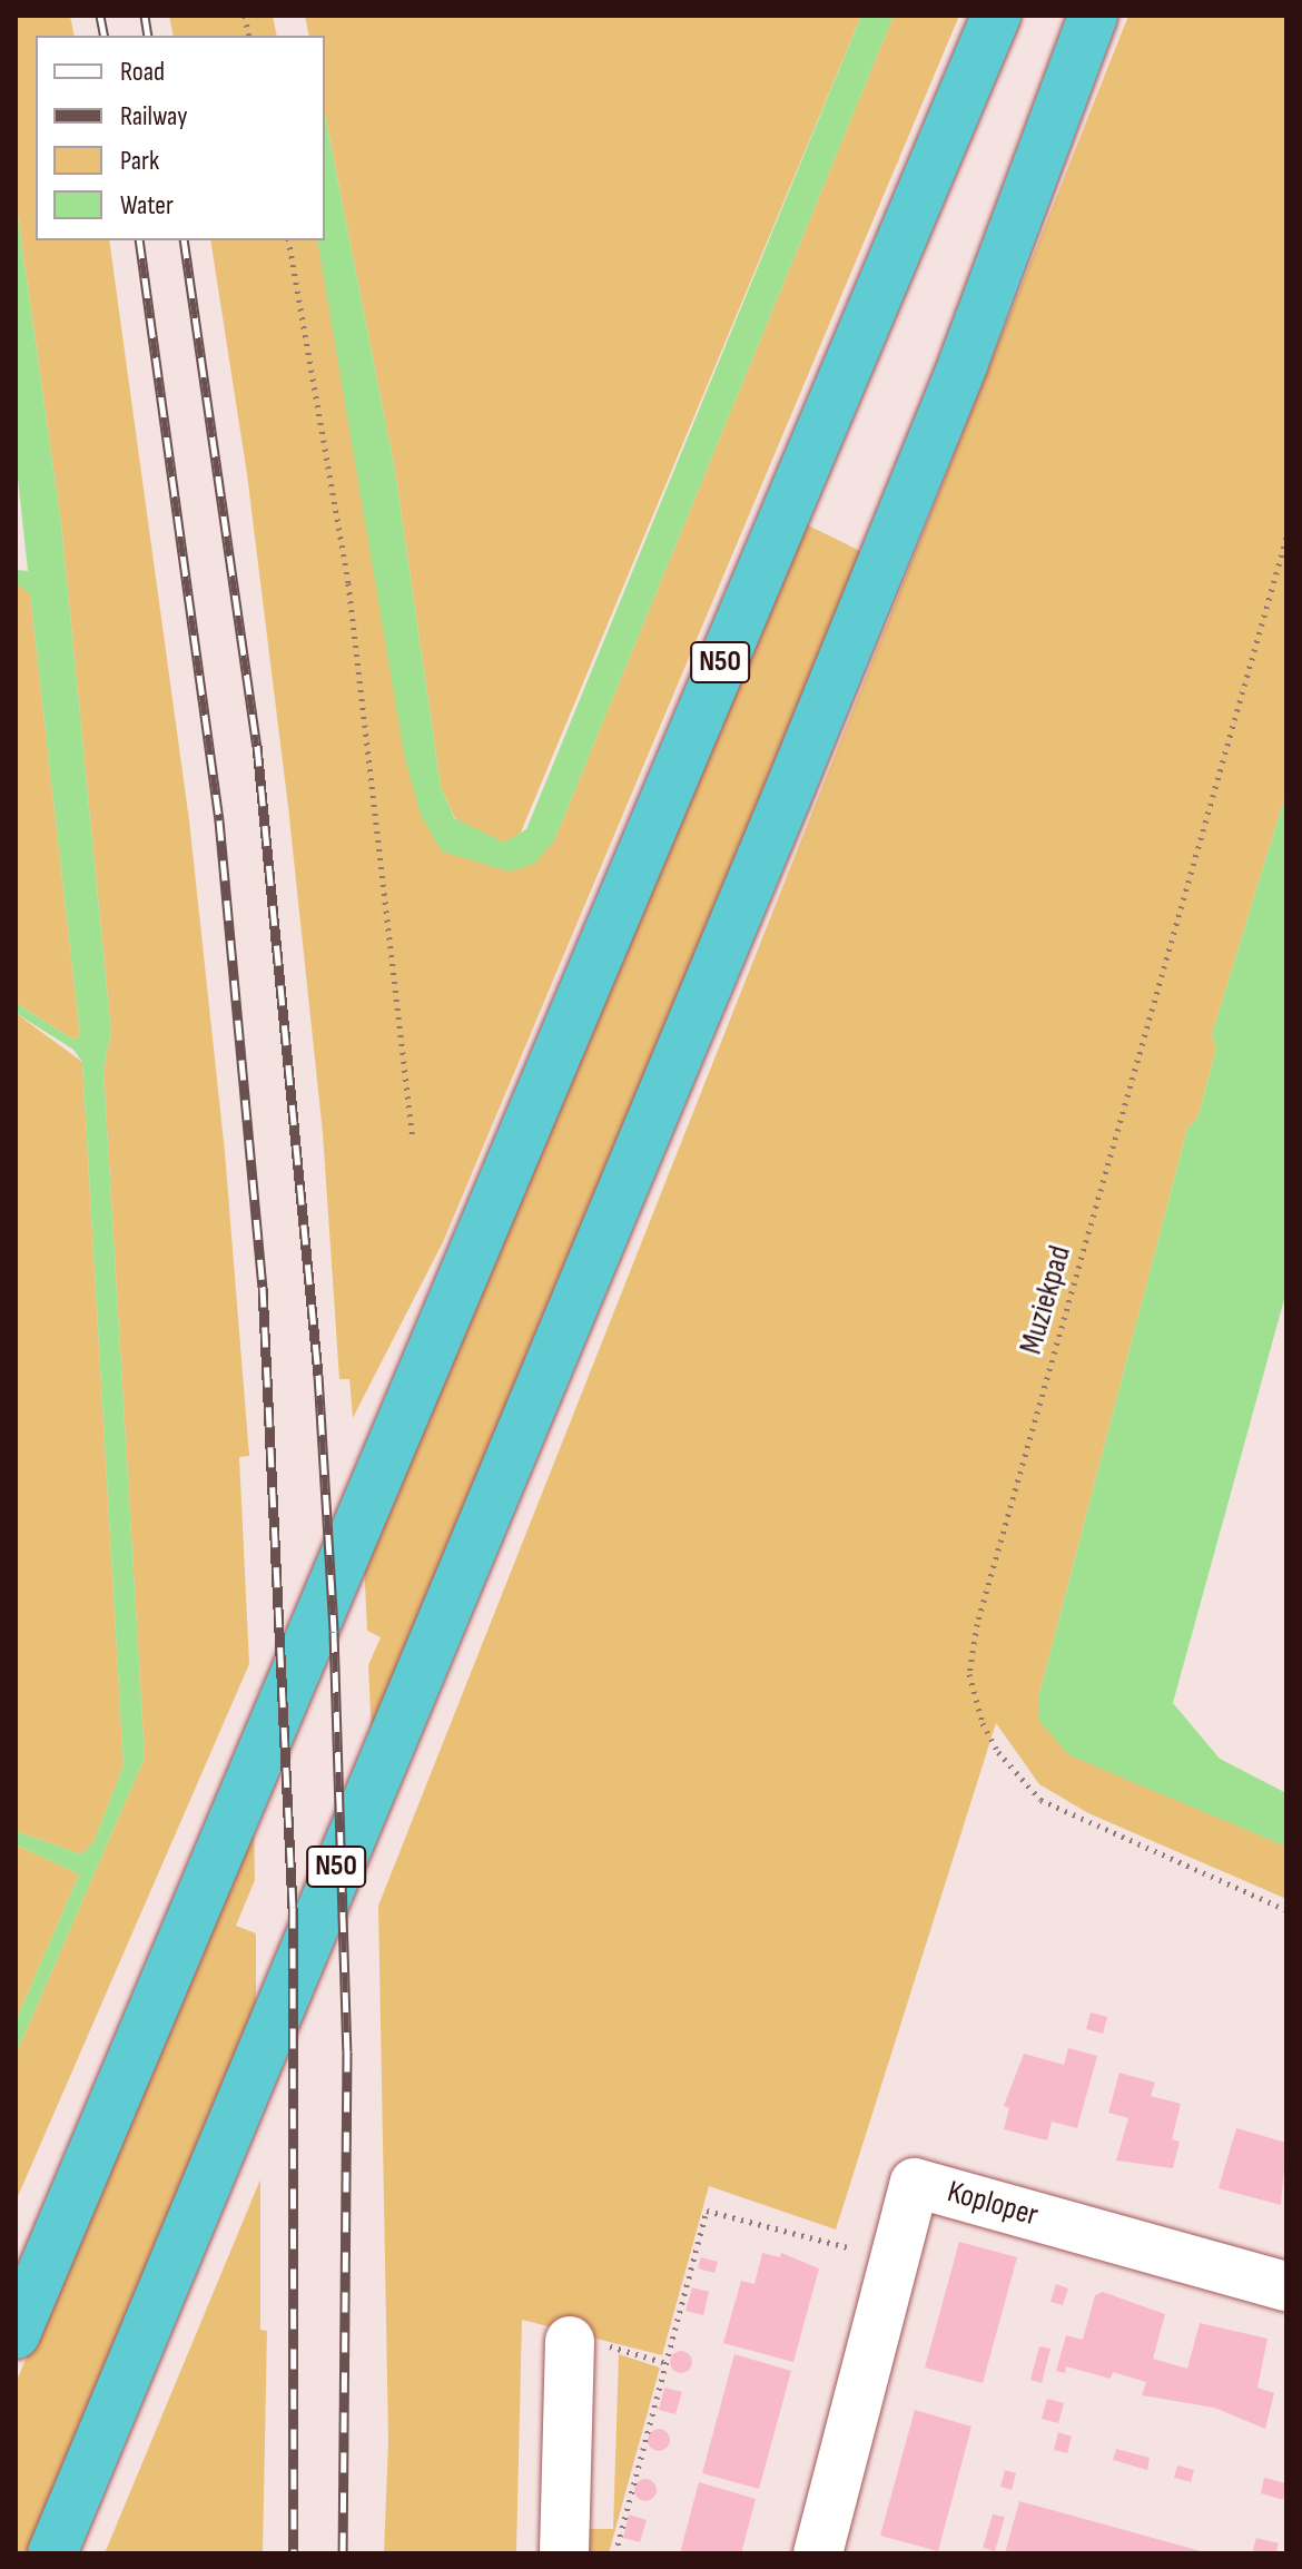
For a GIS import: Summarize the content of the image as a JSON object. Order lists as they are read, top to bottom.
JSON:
{
  "streets": {
    "highway": ["N50"],
    "street": ["Koploper"],
    "path": ["Muziekpad"]
  },
  "legend": [
    "Road",
    "Railway",
    "Park",
    "Water"
  ]
}
